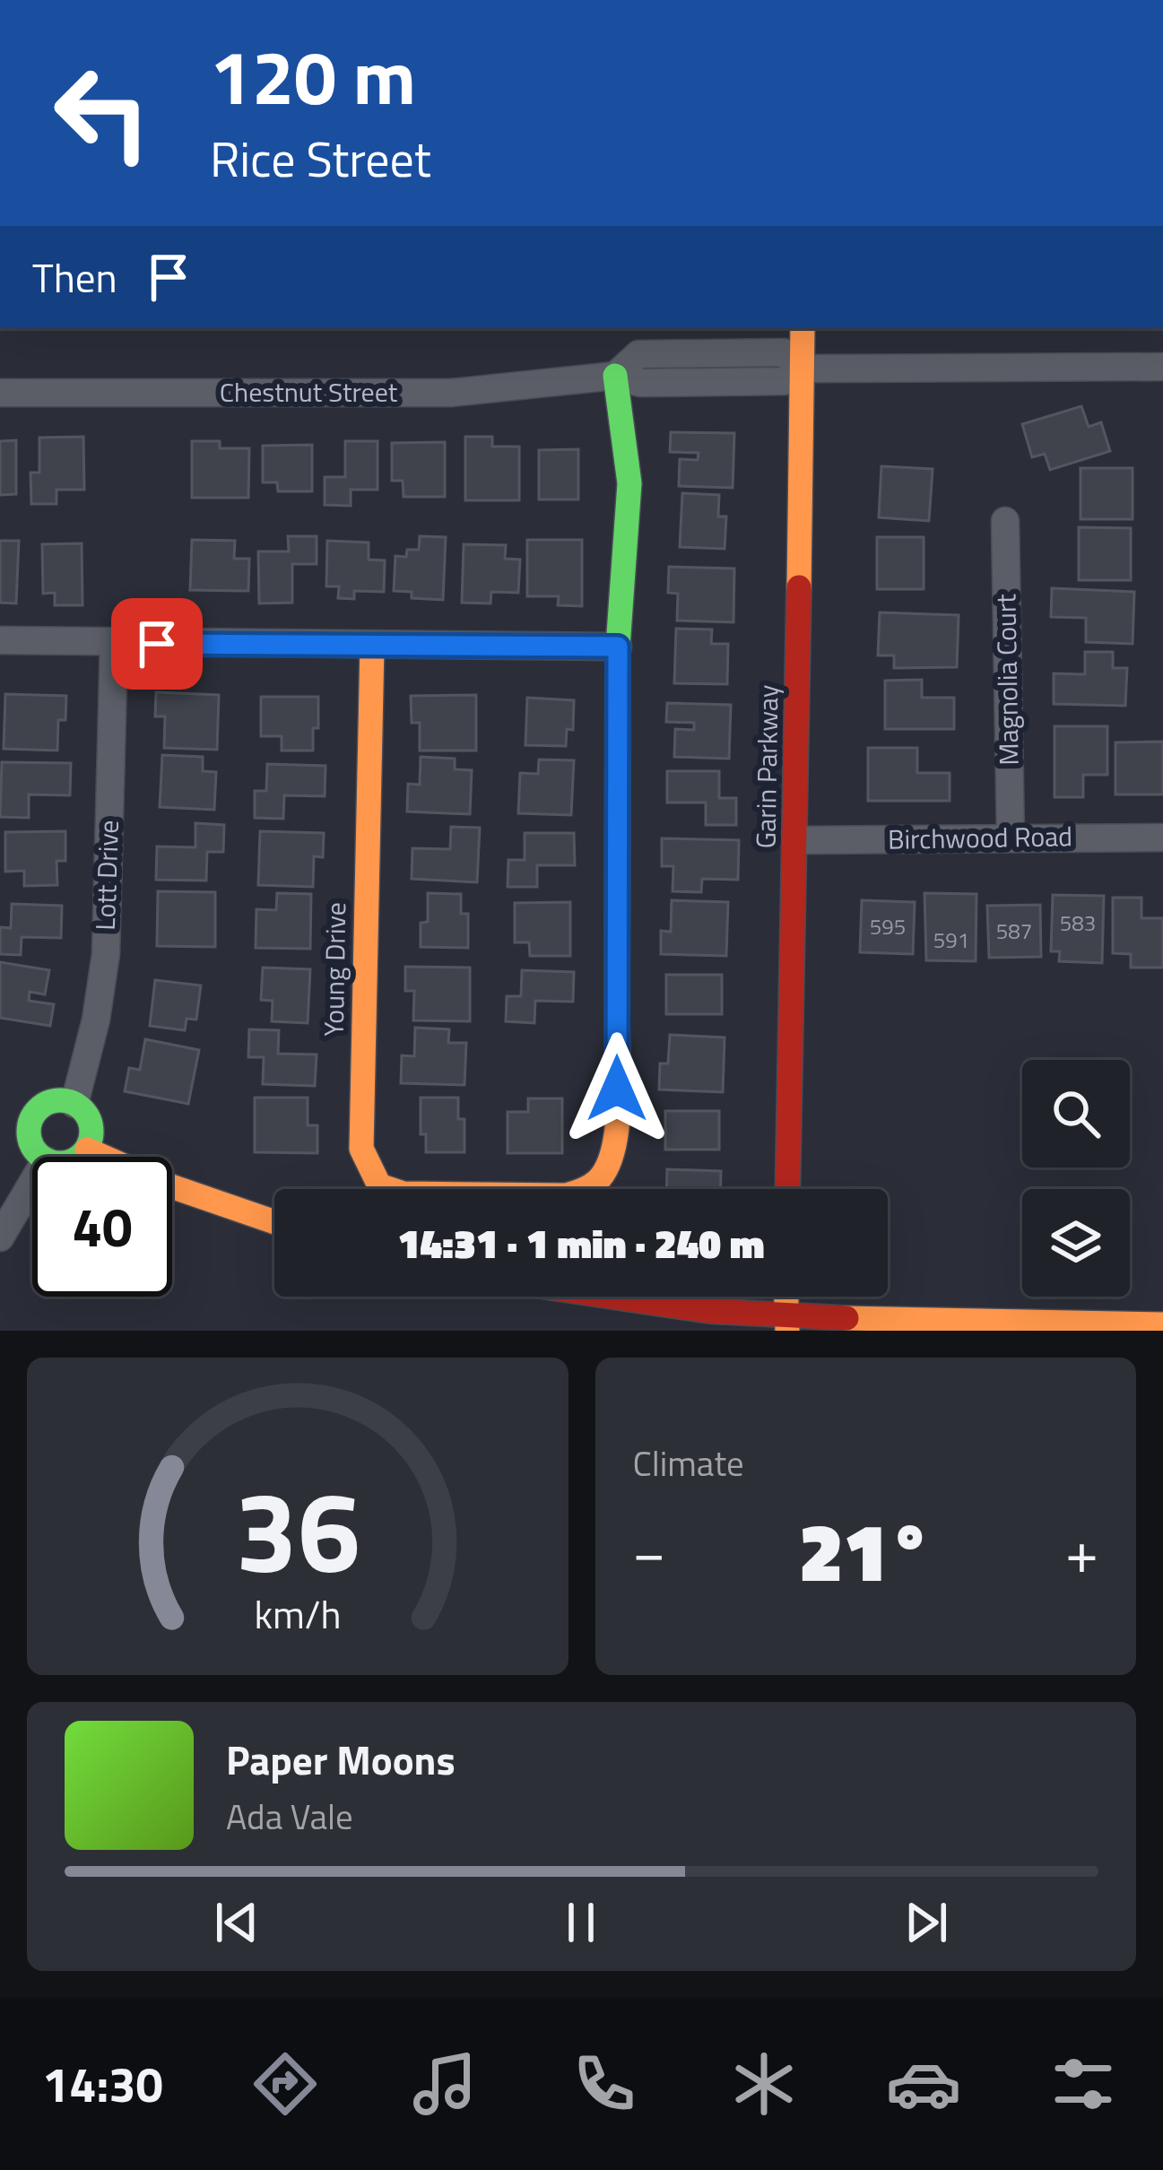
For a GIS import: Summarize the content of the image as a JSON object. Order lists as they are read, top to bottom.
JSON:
{
  "streets": {
    "street": [
      "Chestnut Street",
      "Magnolia Court",
      "Garin Parkway",
      "Birchwood Road",
      "Lott Drive",
      "Young Drive"
    ]
  },
  "crossings": [
    ["Chestnut Street", "Garin Parkway"],
    ["Magnolia Court", "Birchwood Road"],
    ["Garin Parkway", "Birchwood Road"]
  ],
  "house_numbers": [
    "583",
    "595",
    "587",
    "591"
  ],
  "page": {
    "turn": ["120 m", "Rice Street"],
    "then": "Then",
    "limit": "40",
    "trip": "14:31 · 1 min · 240 m",
    "tile": "Climate",
    "heat": ["−", "21°", "+"],
    "song": ["Paper Moons", "Ada Vale"],
    "tabs": "14:30",
    "gauge": ["36", "km/h"]
  }
}
